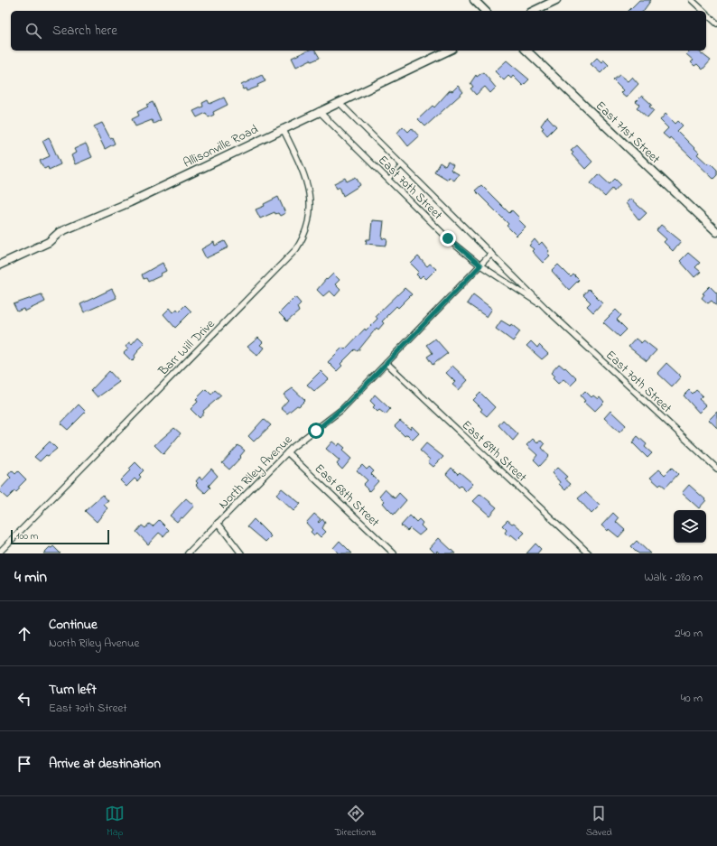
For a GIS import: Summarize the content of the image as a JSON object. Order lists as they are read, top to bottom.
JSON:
{
  "streets": {
    "main road": ["East 71st Street", "Allisonville Road"],
    "street": [
      "East 70th Street",
      "Barr Will Drive",
      "East 69th Street",
      "North Riley Avenue",
      "East 68th Street"
    ]
  },
  "crossings": [
    ["Allisonville Road", "East 70th Street"],
    ["Allisonville Road", "Barr Will Drive"],
    ["East 70th Street", "North Riley Avenue"],
    ["East 69th Street", "North Riley Avenue"],
    ["North Riley Avenue", "East 68th Street"]
  ],
  "scale_bar": "100 m",
  "page": {
    "search": "Search here",
    "scale": "100 m",
    "heading": ["4 min", "Walk · 280 m"],
    "list": [
      ["Continue", "North Riley Avenue", "240 m"],
      ["Turn left", "East 70th Street", "40 m"],
      "Arrive at destination"
    ],
    "nav": ["Map", "Directions", "Saved"]
  }
}
